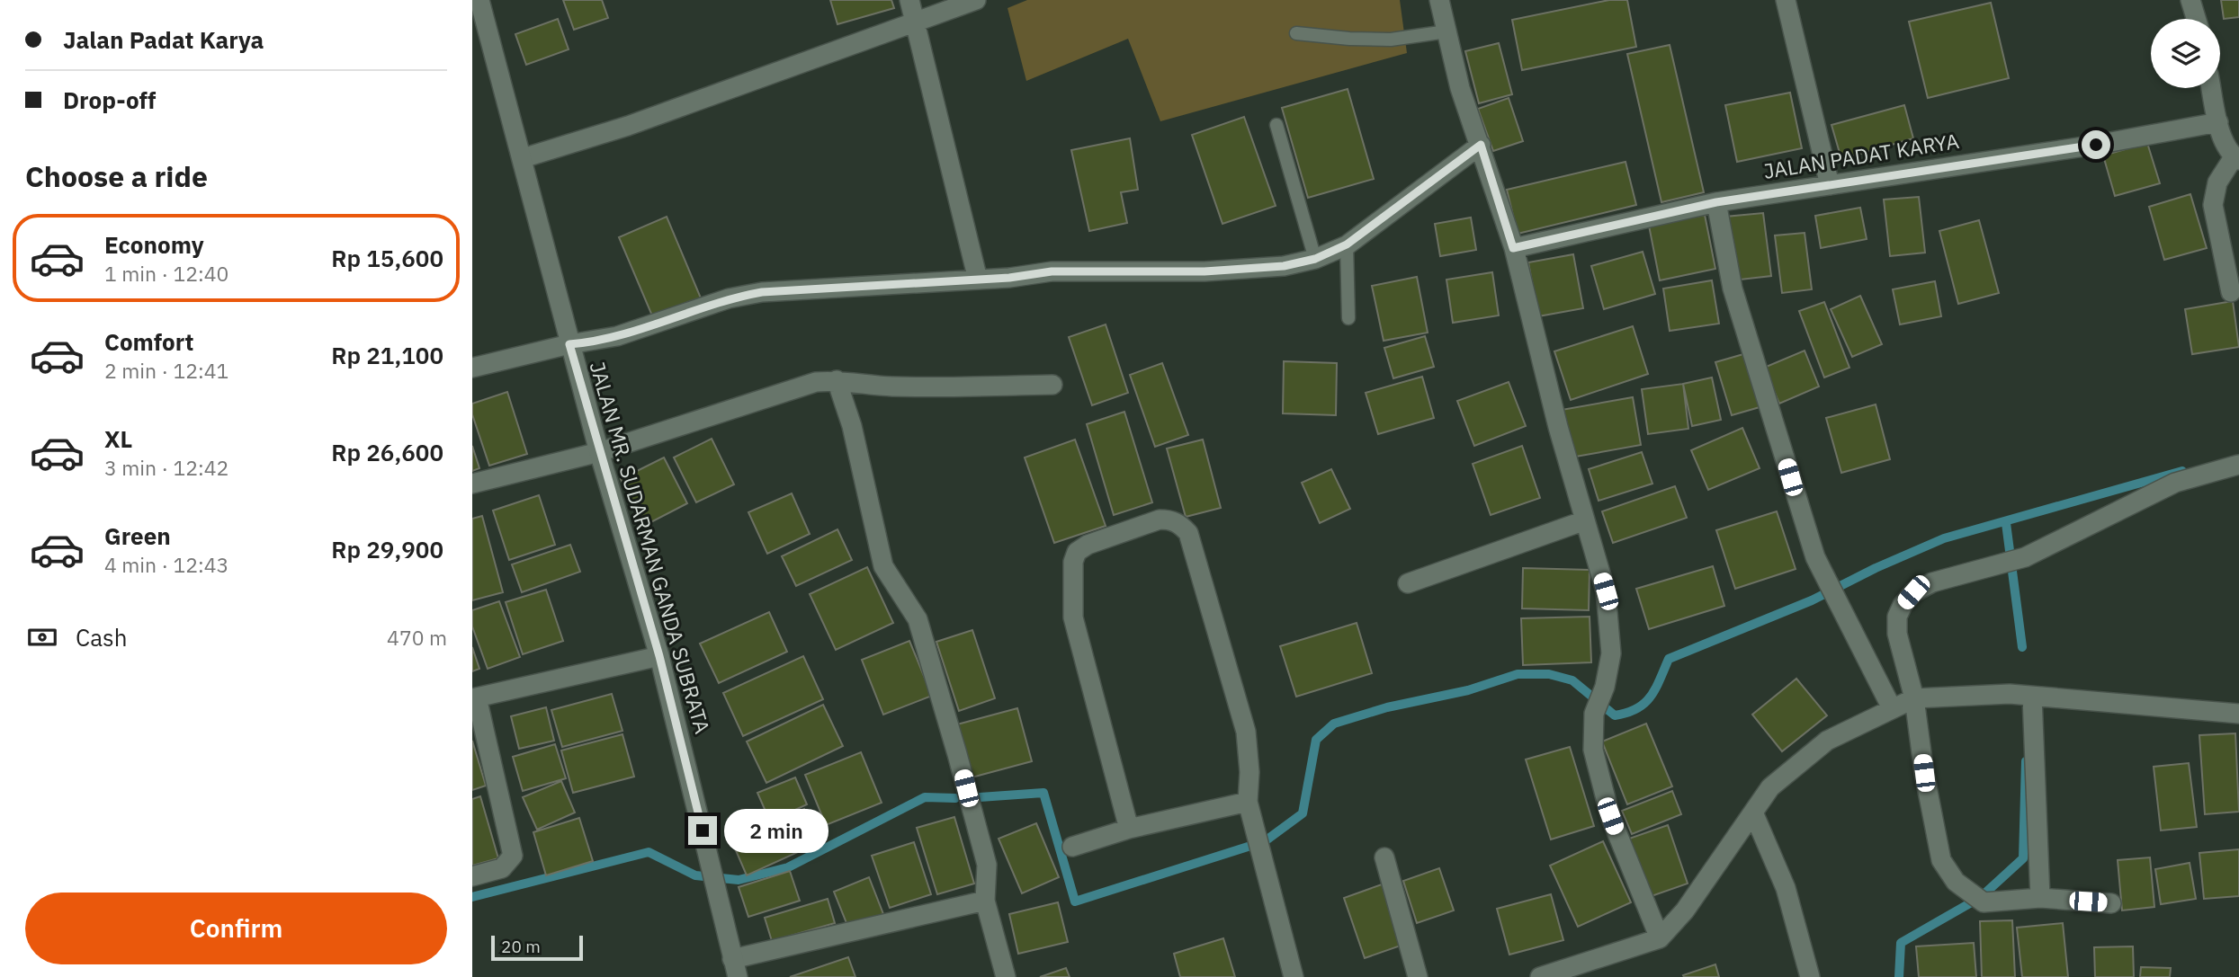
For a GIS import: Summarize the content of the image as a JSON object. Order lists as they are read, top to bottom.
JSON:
{
  "streets": {
    "street": ["JALAN PADAT KARYA", "JALAN MR. SUDARMAN GANDA SUBRATA"]
  },
  "scale_bar": "20 m",
  "page": {
    "banner": ["Jalan Padat Karya", "Drop-off"],
    "heading": "Choose a ride",
    "list": [
      {
        "name": "Economy",
        "note": "1 min · 12:40",
        "value": "Rp 15,600"
      },
      {
        "name": "Comfort",
        "note": "2 min · 12:41",
        "value": "Rp 21,100"
      },
      {
        "name": "XL",
        "note": "3 min · 12:42",
        "value": "Rp 26,600"
      },
      {
        "name": "Green",
        "note": "4 min · 12:43",
        "value": "Rp 29,900"
      }
    ],
    "pay": ["Cash", "470 m"],
    "bubble": "2 min",
    "buttons": "Confirm",
    "scale": "20 m"
  }
}
